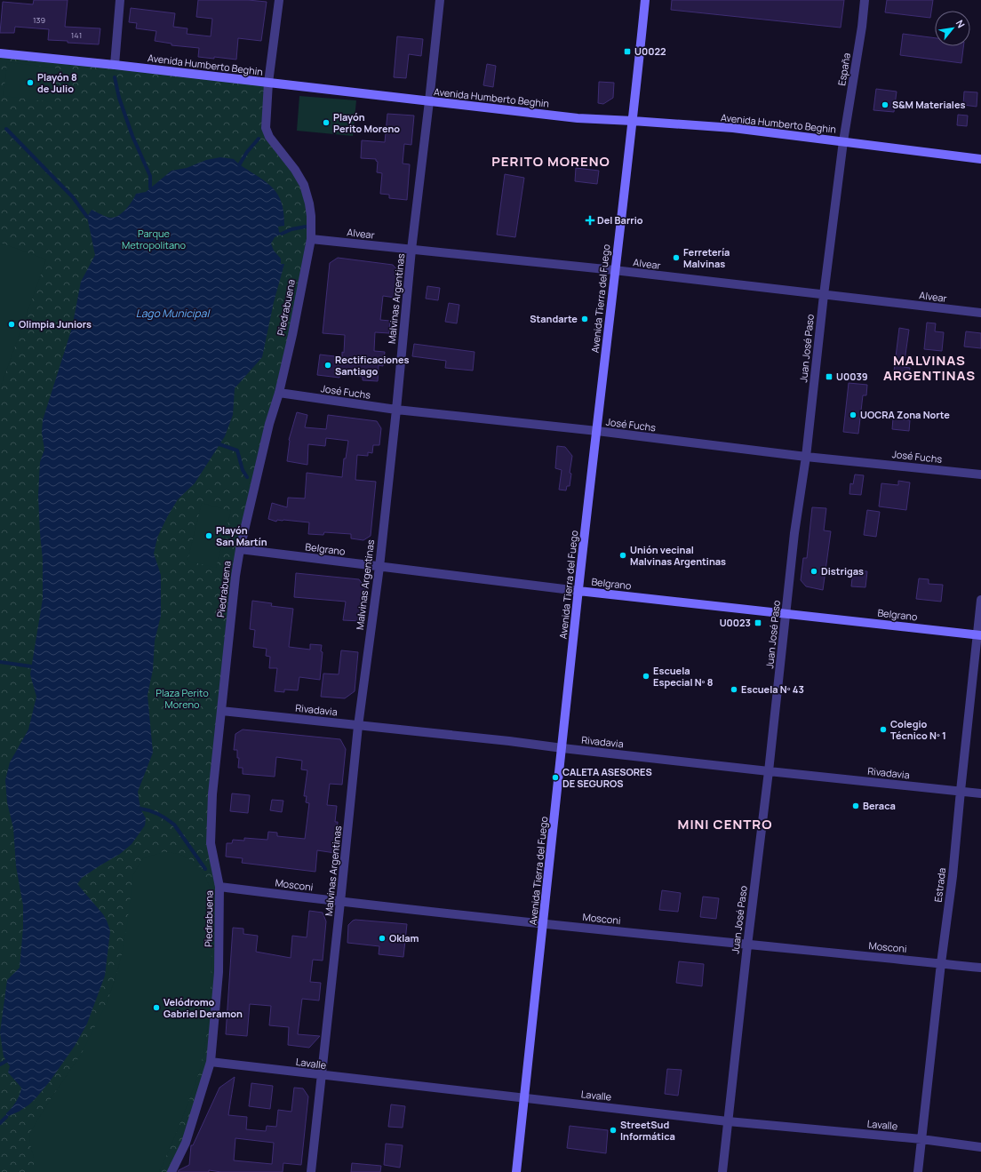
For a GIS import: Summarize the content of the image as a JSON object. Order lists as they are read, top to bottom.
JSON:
{
  "streets": {
    "street": [
      "Avenida Humberto Beghin",
      "España",
      "Alvear",
      "Malvinas Argentinas",
      "Avenida Tierra del Fuego",
      "Piedrabuena",
      "Juan José Paso",
      "José Fuchs",
      "Belgrano",
      "Rivadavia",
      "Mosconi",
      "Estrada",
      "Lavalle"
    ]
  },
  "crossings": [
    ["Avenida Humberto Beghin", "España"],
    ["Avenida Humberto Beghin", "Malvinas Argentinas"],
    ["Avenida Humberto Beghin", "Avenida Tierra del Fuego"],
    ["Avenida Humberto Beghin", "Piedrabuena"],
    ["Avenida Humberto Beghin", "Juan José Paso"],
    ["España", "Juan José Paso"],
    ["Alvear", "Malvinas Argentinas"],
    ["Alvear", "Avenida Tierra del Fuego"],
    ["Alvear", "Piedrabuena"],
    ["Alvear", "Juan José Paso"],
    ["Malvinas Argentinas", "José Fuchs"],
    ["Malvinas Argentinas", "Belgrano"],
    ["Malvinas Argentinas", "Rivadavia"],
    ["Malvinas Argentinas", "Mosconi"],
    ["Malvinas Argentinas", "Lavalle"],
    ["Avenida Tierra del Fuego", "José Fuchs"],
    ["Avenida Tierra del Fuego", "Belgrano"],
    ["Avenida Tierra del Fuego", "Rivadavia"],
    ["Avenida Tierra del Fuego", "Mosconi"],
    ["Avenida Tierra del Fuego", "Lavalle"],
    ["Piedrabuena", "José Fuchs"],
    ["Piedrabuena", "Belgrano"],
    ["Piedrabuena", "Rivadavia"],
    ["Piedrabuena", "Mosconi"],
    ["Piedrabuena", "Lavalle"],
    ["Juan José Paso", "José Fuchs"],
    ["Juan José Paso", "Belgrano"],
    ["Juan José Paso", "Rivadavia"],
    ["Juan José Paso", "Mosconi"],
    ["Juan José Paso", "Lavalle"],
    ["Belgrano", "Estrada"],
    ["Rivadavia", "Estrada"],
    ["Mosconi", "Estrada"],
    ["Estrada", "Lavalle"]
  ],
  "districts": ["PERITO MORENO", "MALVINAS ARGENTINAS", "MINI CENTRO"],
  "water": ["Lago Municipal"],
  "parks": ["Parque Metropolitano", "Plaza Perito Moreno"],
  "places": {
    "transit": ["U0022", "U0039", "U0023"],
    "other": [
      "Playón 8 de Julio",
      "S&M Materiales",
      "Playón Perito Moreno",
      "Ferretería Malvinas",
      "Standarte",
      "Olimpia Juniors",
      "Rectificaciones Santiago",
      "UOCRA Zona Norte",
      "Playón San Martín",
      "Unión vecinal Malvinas Argentinas",
      "Distrigas",
      "Escuela Especial Nº 8",
      "Escuela Nº 43",
      "Colegio Técnico Nº 1",
      "CALETA ASESORES DE SEGUROS",
      "Beraca",
      "Oklam",
      "Velódromo Gabriel Deramon",
      "StreetSud Informática"
    ],
    "health": ["Del Barrio"]
  },
  "house_numbers": ["139", "141"],
  "north": "top right"
}
